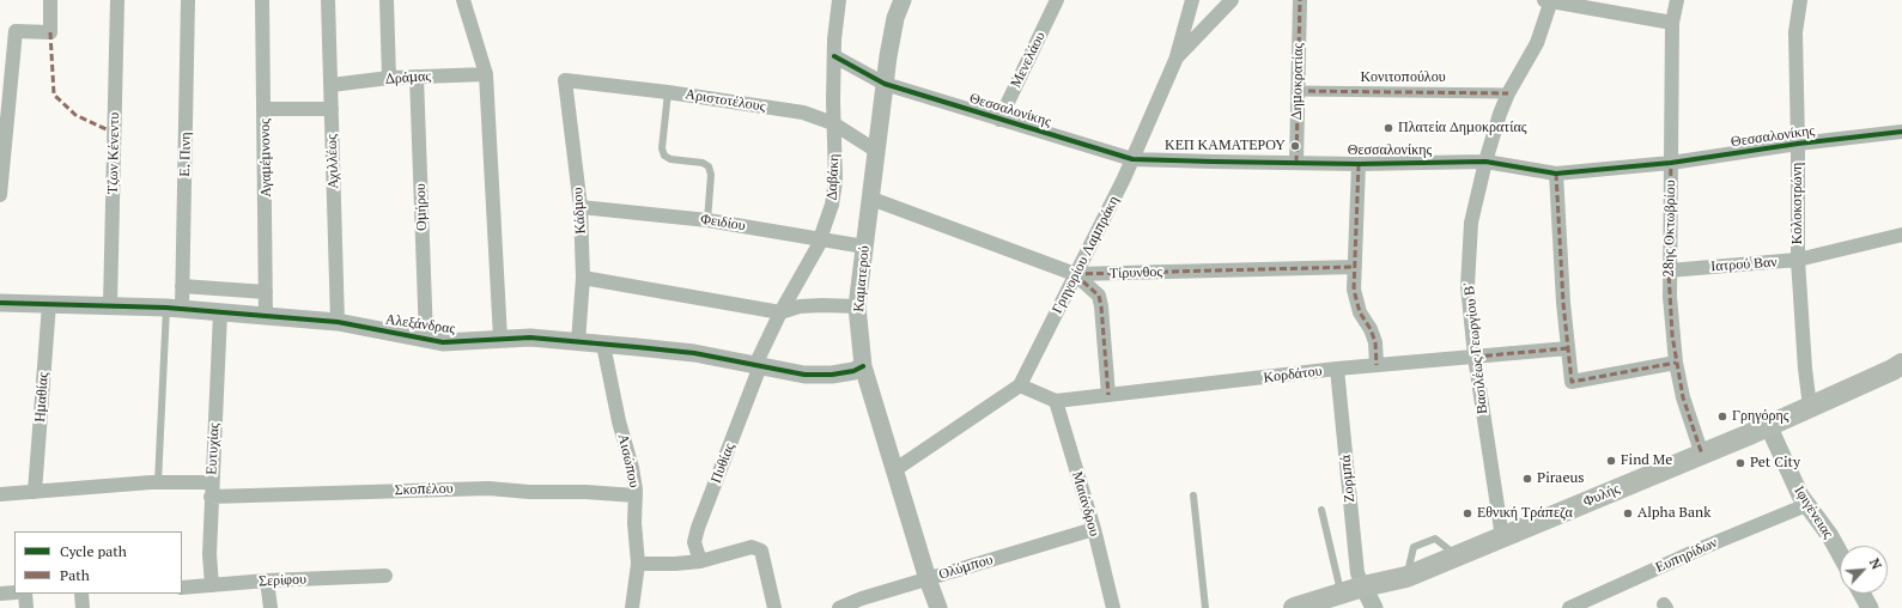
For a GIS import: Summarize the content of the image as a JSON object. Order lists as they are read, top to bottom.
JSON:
{
  "streets": {
    "main road": ["Φυλής"],
    "street": [
      "Μενελάου",
      "Δράμας",
      "Κονιτοπούλου",
      "Δημοκρατίας",
      "Αριστοτέλους",
      "Θεσσαλονίκης",
      "Τζων Κένεντυ",
      "Ε. Πινη",
      "Αγαμέμνονος",
      "Αχιλλέως",
      "Δαβάκη",
      "Κολοκοτρώνη",
      "Ομήρου",
      "Κάδμου",
      "Φειδίου",
      "28ης Οκτωβρίου",
      "Γρηγορίου Λαμπράκη",
      "Ιατρού Βαν",
      "Τίρυνθος",
      "Καματερού",
      "Αλεξάνδρας",
      "Βασιλέως Γεωργίου Β'",
      "Κορδάτου",
      "Ημαθίας",
      "Ευτυχίας",
      "Αισώπου",
      "Πυθίας",
      "Ζορμπά",
      "Σκοπέλου",
      "Μαιάνδρου",
      "Ιφιγένειας",
      "Ευπηρίδων",
      "Ολύμπου",
      "Σερίφου"
    ]
  },
  "crossings": [
    ["Μενελάου", "Θεσσαλονίκης"],
    ["Δράμας", "Αχιλλέως"],
    ["Δράμας", "Ομήρου"],
    ["Κονιτοπούλου", "Δημοκρατίας"],
    ["Κονιτοπούλου", "Βασιλέως Γεωργίου Β'"],
    ["Δημοκρατίας", "Θεσσαλονίκης"],
    ["Αριστοτέλους", "Δαβάκη"],
    ["Αριστοτέλους", "Κάδμου"],
    ["Αριστοτέλους", "Καματερού"],
    ["Θεσσαλονίκης", "Δαβάκη"],
    ["Θεσσαλονίκης", "Κολοκοτρώνη"],
    ["Θεσσαλονίκης", "28ης Οκτωβρίου"],
    ["Θεσσαλονίκης", "Γρηγορίου Λαμπράκη"],
    ["Θεσσαλονίκης", "Καματερού"],
    ["Θεσσαλονίκης", "Βασιλέως Γεωργίου Β'"],
    ["Τζων Κένεντυ", "Αλεξάνδρας"],
    ["Ε. Πινη", "Αλεξάνδρας"],
    ["Αγαμέμνονος", "Αλεξάνδρας"],
    ["Αχιλλέως", "Αλεξάνδρας"],
    ["Δαβάκη", "Φειδίου"],
    ["Δαβάκη", "Αλεξάνδρας"],
    ["Δαβάκη", "Πυθίας"],
    ["Κολοκοτρώνη", "Ιατρού Βαν"],
    ["Κολοκοτρώνη", "Φυλής"],
    ["Ομήρου", "Αλεξάνδρας"],
    ["Κάδμου", "Φειδίου"],
    ["Κάδμου", "Αλεξάνδρας"],
    ["Φειδίου", "Καματερού"],
    ["28ης Οκτωβρίου", "Ιατρού Βαν"],
    ["28ης Οκτωβρίου", "Φυλής"],
    ["Γρηγορίου Λαμπράκη", "Τίρυνθος"],
    ["Γρηγορίου Λαμπράκη", "Καματερού"],
    ["Γρηγορίου Λαμπράκη", "Κορδάτου"],
    ["Τίρυνθος", "Καματερού"],
    ["Καματερού", "Αλεξάνδρας"],
    ["Καματερού", "Ολύμπου"],
    ["Αλεξάνδρας", "Ημαθίας"],
    ["Αλεξάνδρας", "Ευτυχίας"],
    ["Αλεξάνδρας", "Αισώπου"],
    ["Αλεξάνδρας", "Πυθίας"],
    ["Βασιλέως Γεωργίου Β'", "Κορδάτου"],
    ["Βασιλέως Γεωργίου Β'", "Φυλής"],
    ["Κορδάτου", "Ζορμπά"],
    ["Κορδάτου", "Μαιάνδρου"],
    ["Ημαθίας", "Σκοπέλου"],
    ["Ευτυχίας", "Σκοπέλου"],
    ["Ευτυχίας", "Σερίφου"],
    ["Αισώπου", "Σκοπέλου"],
    ["Ζορμπά", "Φυλής"],
    ["Φυλής", "Ιφιγένειας"],
    ["Μαιάνδρου", "Ολύμπου"],
    ["Ιφιγένειας", "Ευπηρίδων"]
  ],
  "places": [
    "Πλατεία Δημοκρατίας",
    "ΚΕΠ ΚΑΜΑΤΕΡΟΥ",
    "Γρηγόρης",
    "Find Me",
    "Pet City",
    "Piraeus",
    "Εθνική Τράπεζα",
    "Alpha Bank"
  ],
  "legend": ["Cycle path", "Path"],
  "north": "top right"
}
